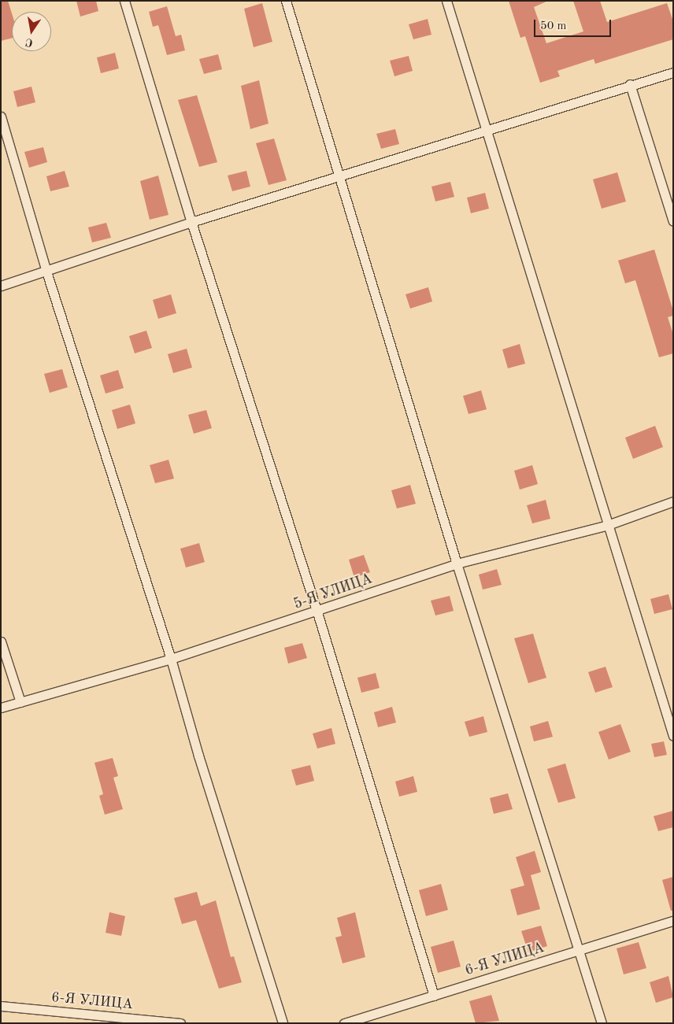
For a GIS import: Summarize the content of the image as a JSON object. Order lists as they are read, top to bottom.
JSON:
{
  "streets": {
    "street": ["5-Я УЛИЦА", "6-Я УЛИЦА"]
  },
  "scale_bar": "50 m",
  "north": "bottom"
}
